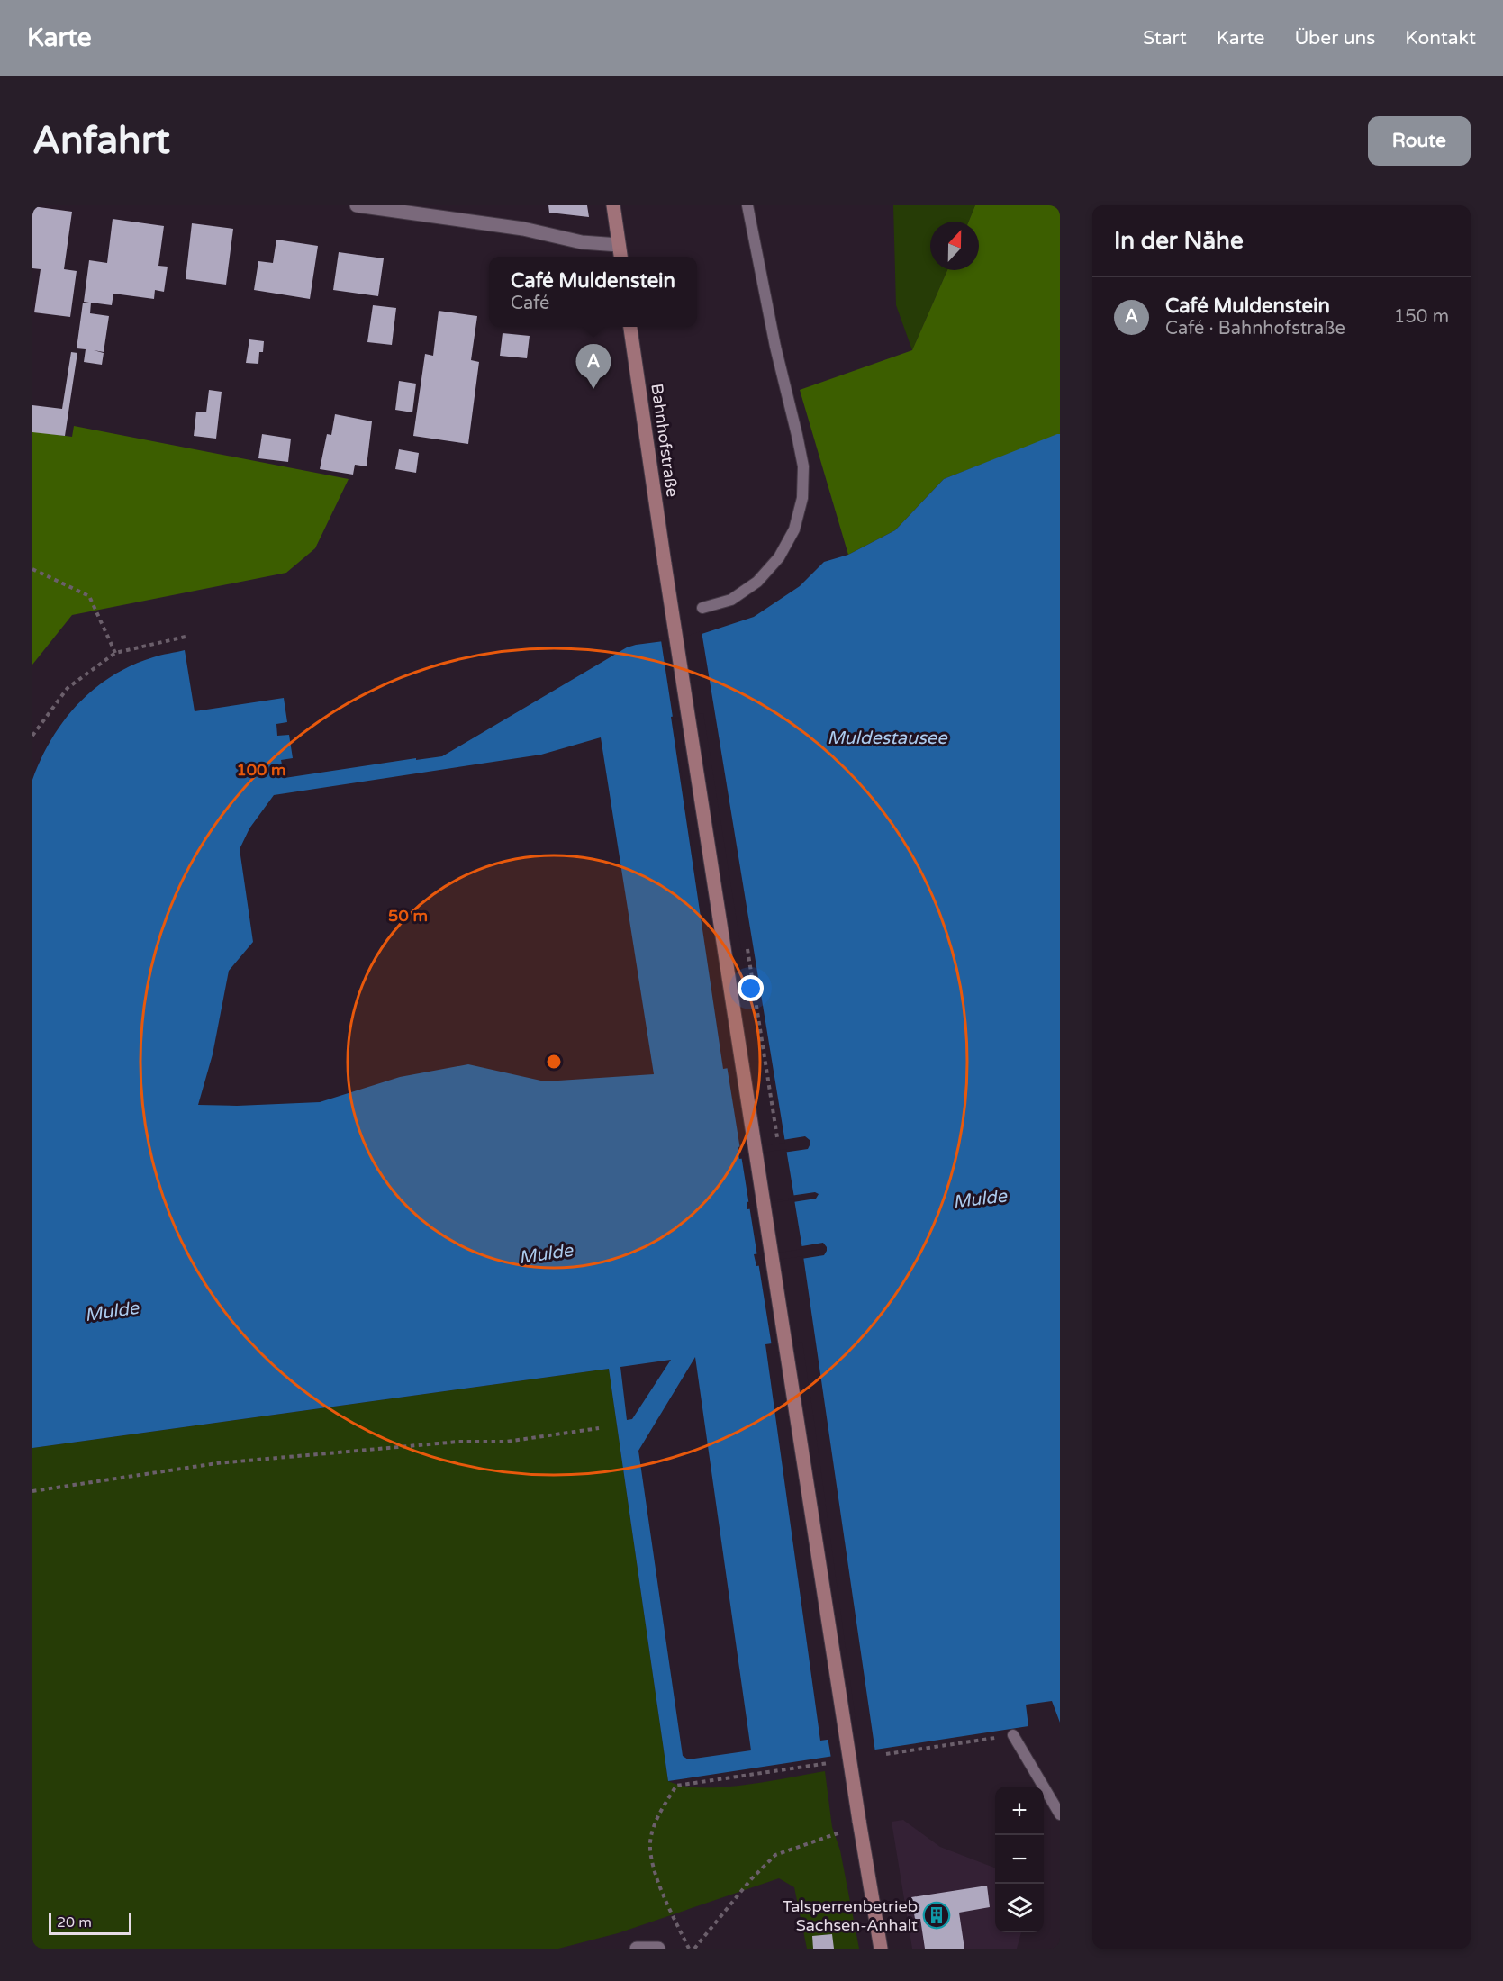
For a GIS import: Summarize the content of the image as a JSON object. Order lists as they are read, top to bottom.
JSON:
{
  "streets": {
    "main road": ["Bahnhofstraße"]
  },
  "water": ["Muldestausee", "Mulde"],
  "places": {
    "building": ["Talsperrenbetrieb Sachsen-Anhalt"]
  },
  "scale_bar": "20 m",
  "north": "top",
  "page": {
    "header": "Karte",
    "nav": [
      "Start",
      "Karte",
      "Über uns",
      "Kontakt"
    ],
    "buttons": "Route",
    "title": "Anfahrt",
    "heading": "In der Nähe",
    "popup": ["Café Muldenstein", "Café"],
    "list": [
      {
        "mark": "A",
        "name": "Café Muldenstein",
        "note": "Café · Bahnhofstraße",
        "value": "150 m"
      }
    ],
    "pins": "A",
    "map_buttons": ["+", "−"],
    "scale": "20 m"
  },
  "rings": ["100 m", "50 m"]
}
